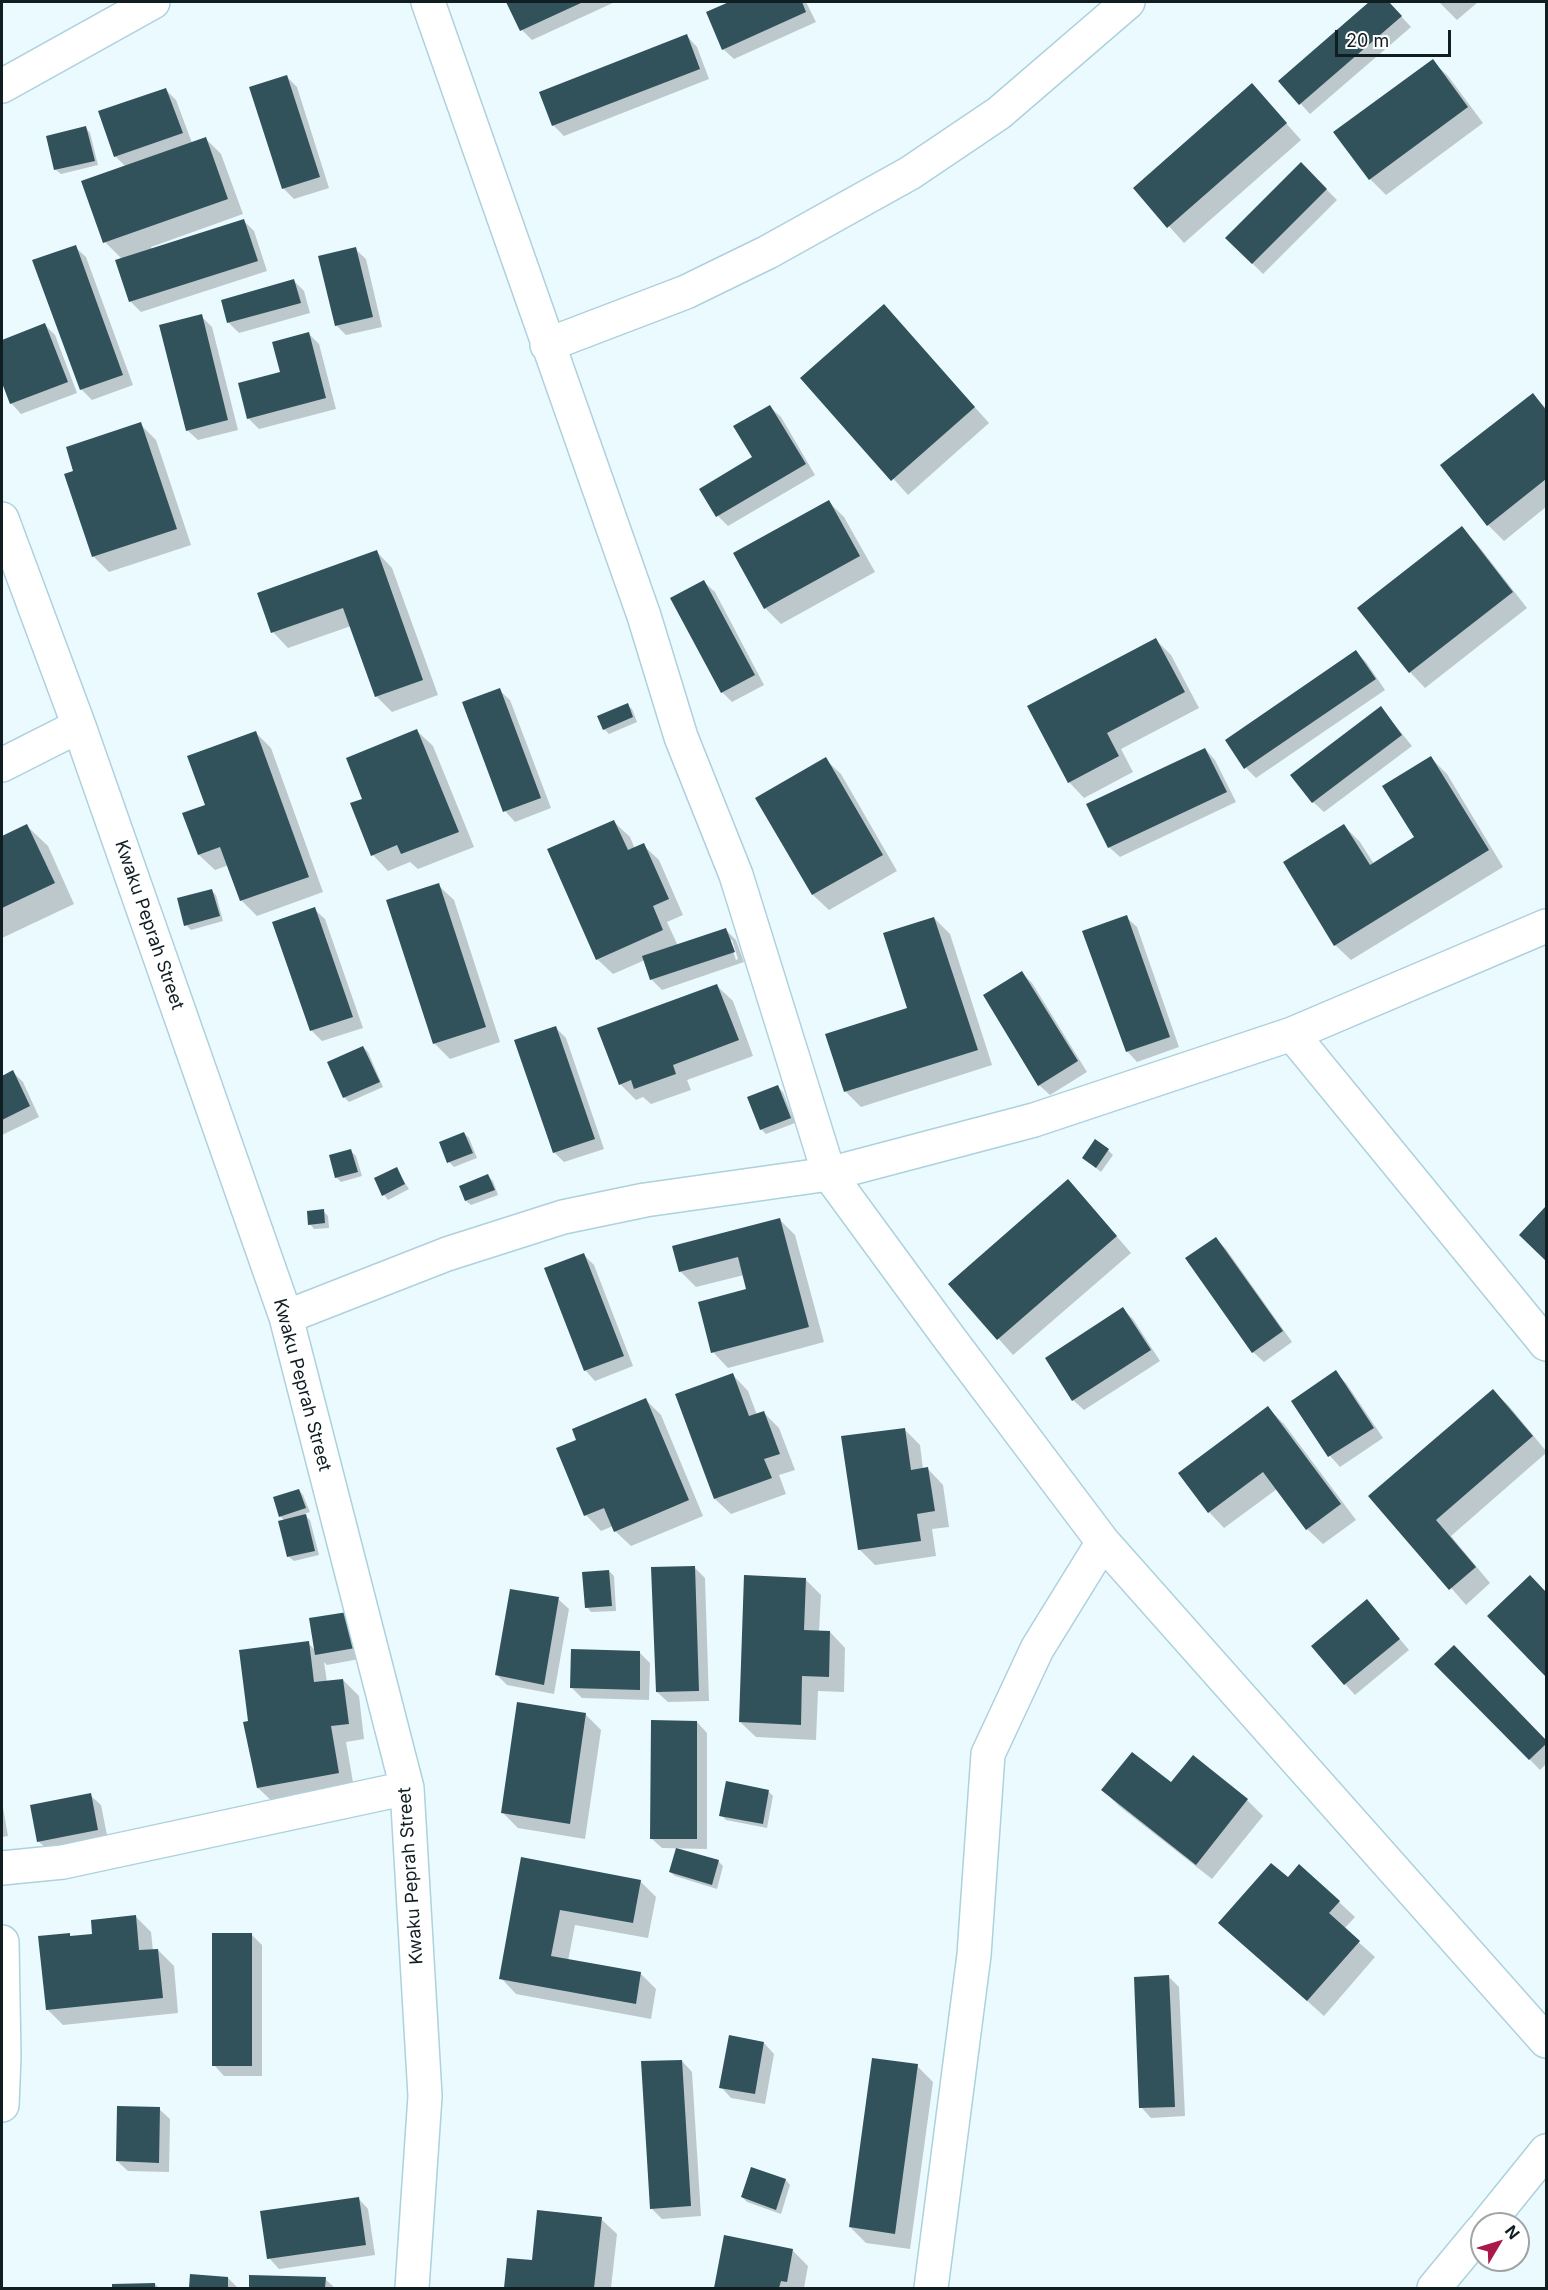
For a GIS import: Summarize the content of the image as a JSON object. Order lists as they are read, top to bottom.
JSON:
{
  "streets": {
    "street": ["Kwaku Peprah Street"]
  },
  "scale_bar": "20 m",
  "north": "top right"
}
